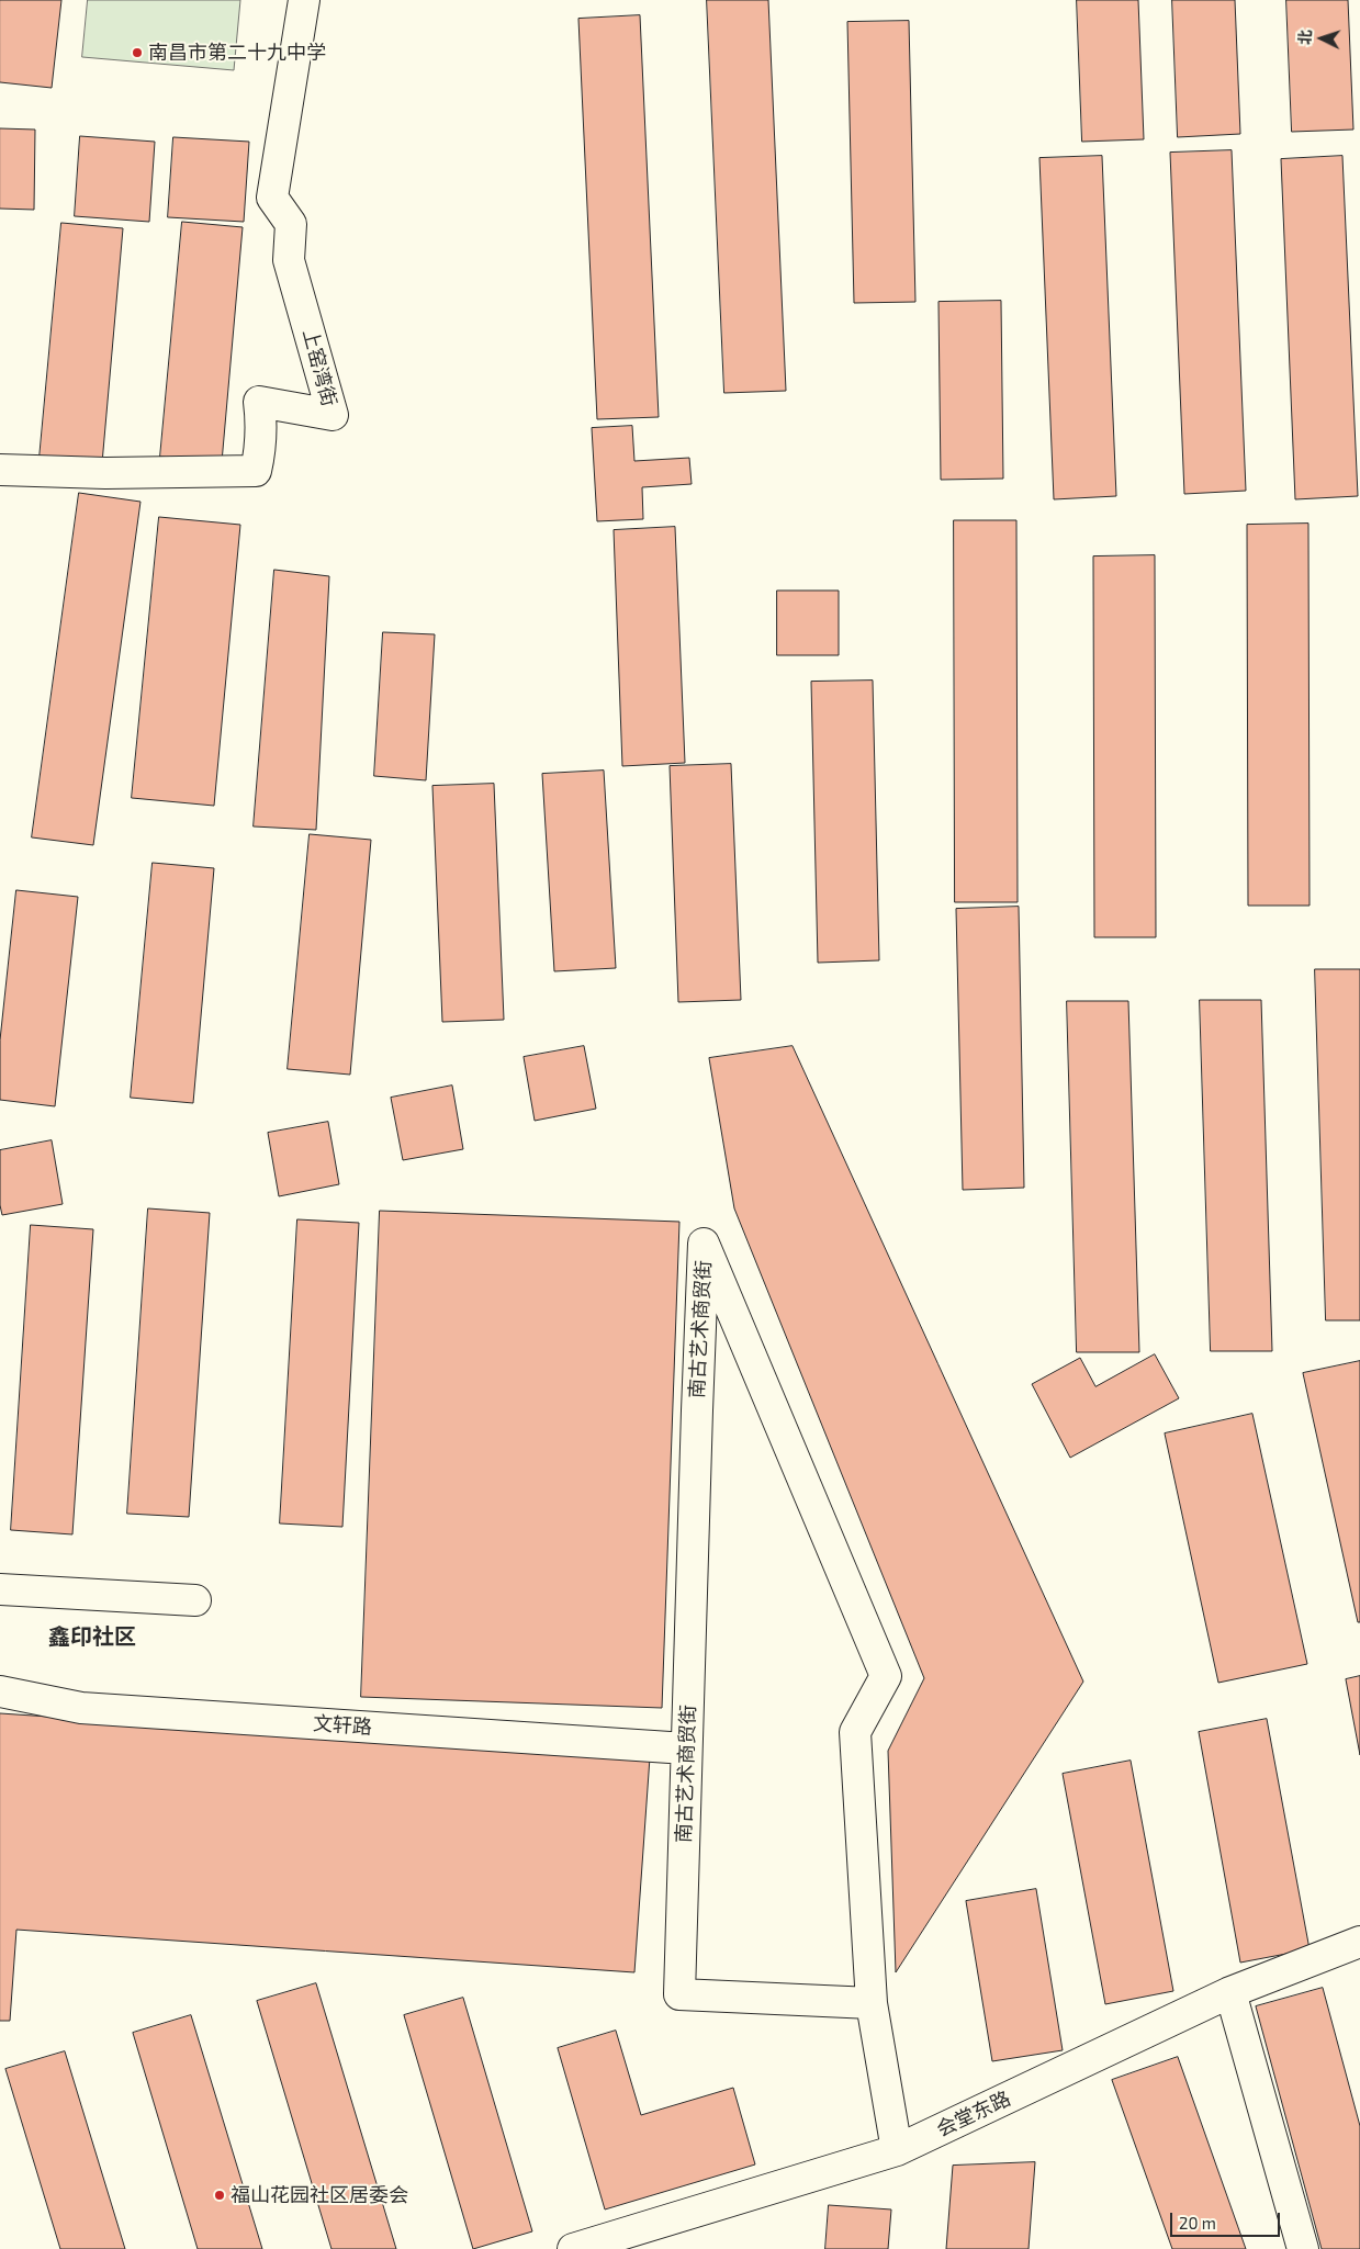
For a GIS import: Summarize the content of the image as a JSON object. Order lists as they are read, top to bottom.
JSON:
{
  "streets": {
    "street": [
      "上窑湾街",
      "南古艺术商贸街",
      "文轩路",
      "会堂东路"
    ]
  },
  "crossings": [
    ["南古艺术商贸街", "文轩路"],
    ["南古艺术商贸街", "会堂东路"]
  ],
  "districts": ["鑫印社区"],
  "places": ["南昌市第二十九中学", "福山花园社区居委会"],
  "scale_bar": "20 m",
  "north": "left"
}
